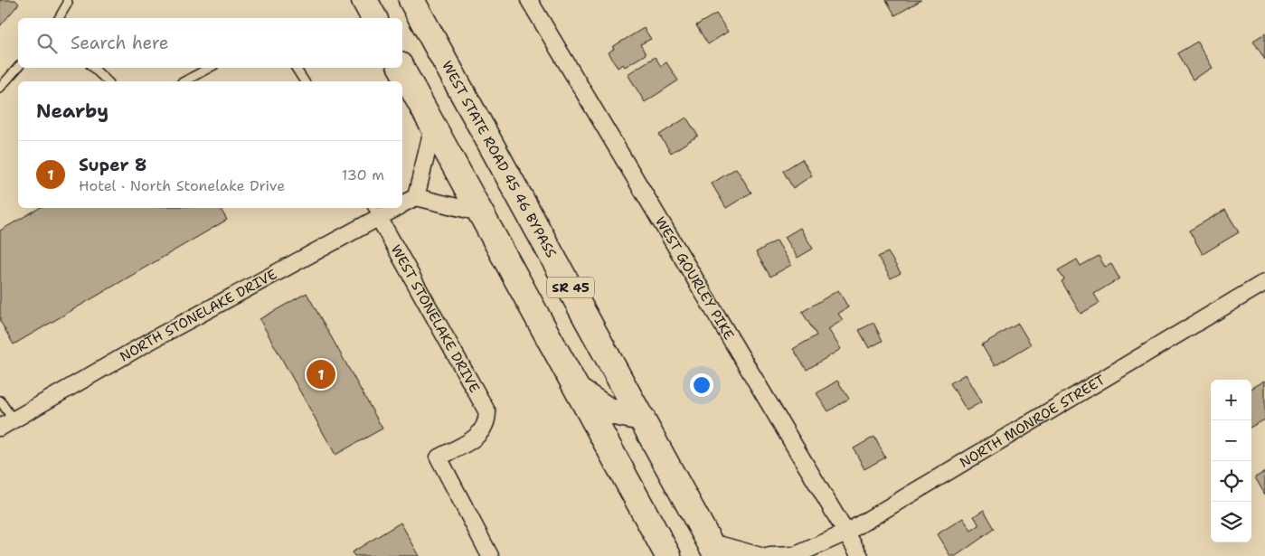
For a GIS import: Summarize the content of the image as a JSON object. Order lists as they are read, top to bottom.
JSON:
{
  "streets": {
    "highway": ["WEST STATE ROAD 45 46 BYPASS", "SR 45"],
    "street": [
      "WEST GOURLEY PIKE",
      "NORTH STONELAKE DRIVE",
      "WEST STONELAKE DRIVE",
      "NORTH MONROE STREET"
    ]
  },
  "crossings": [
    ["WEST GOURLEY PIKE", "NORTH MONROE STREET"],
    ["NORTH STONELAKE DRIVE", "WEST STONELAKE DRIVE"]
  ],
  "page": {
    "search": "Search here",
    "heading": "Nearby",
    "list": [
      {
        "mark": "1",
        "name": "Super 8",
        "note": "Hotel · North Stonelake Drive",
        "value": "130 m"
      }
    ],
    "pins": "1",
    "map_buttons": ["+", "−"]
  }
}
